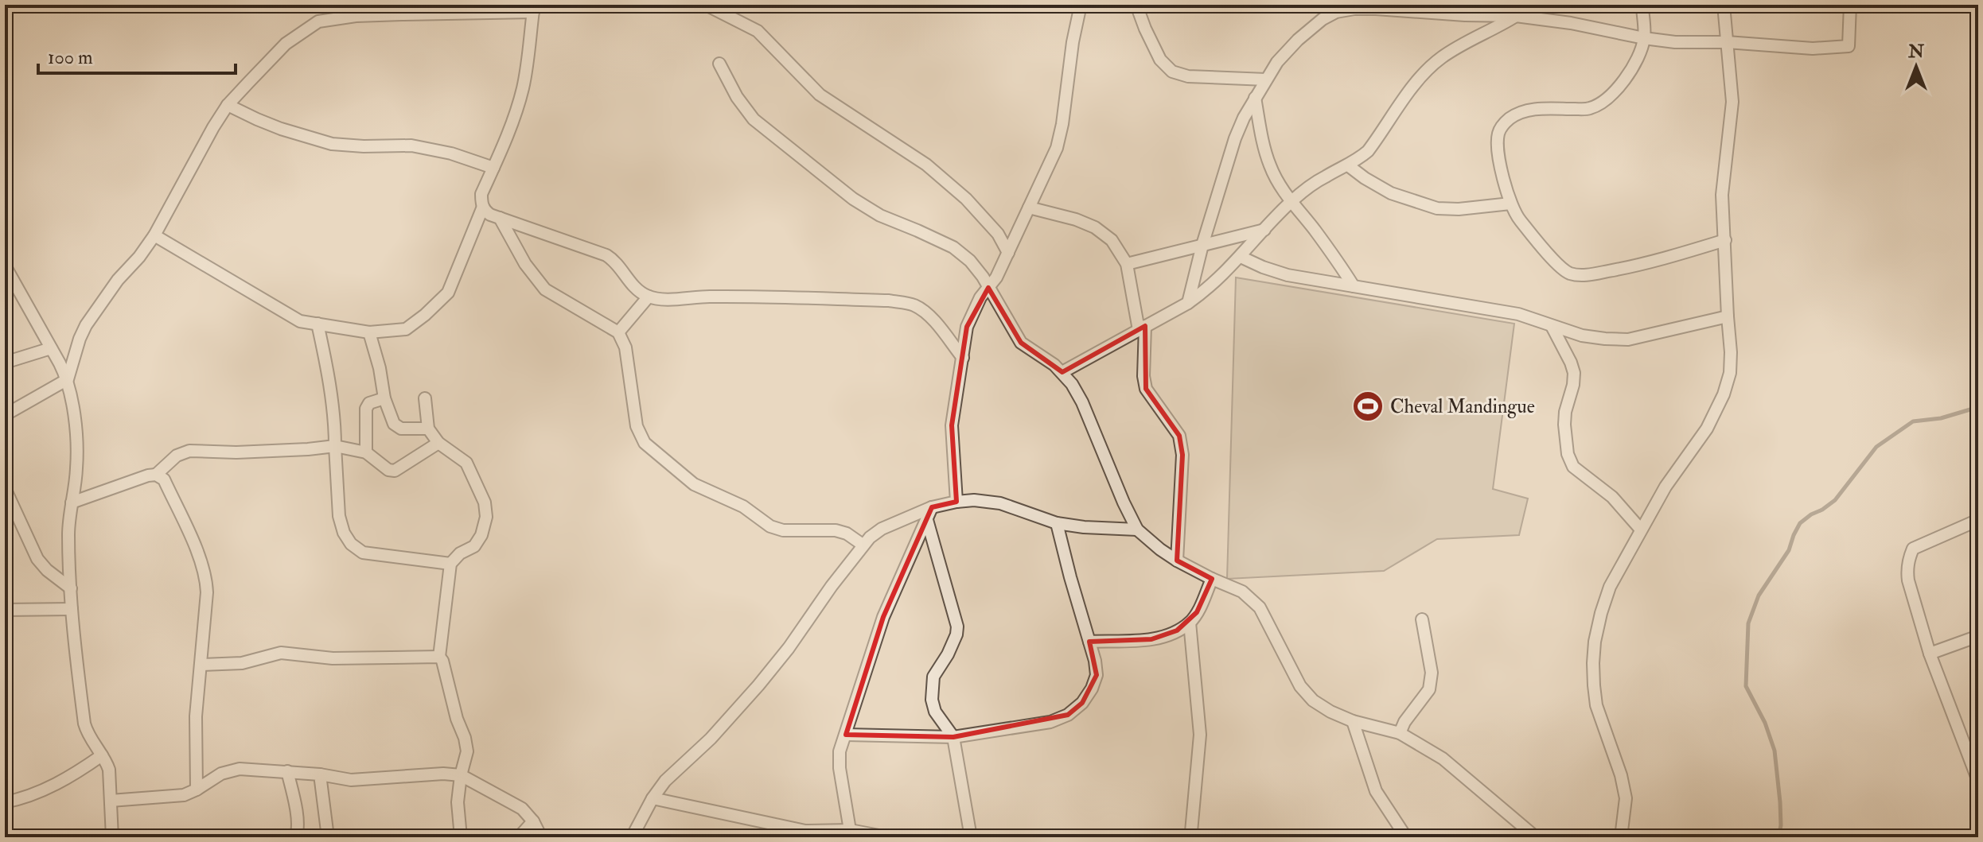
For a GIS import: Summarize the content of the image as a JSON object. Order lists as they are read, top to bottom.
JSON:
{
  "places": {
    "sports": ["Cheval Mandingue"]
  },
  "scale_bar": "100 m",
  "north": "top"
}
